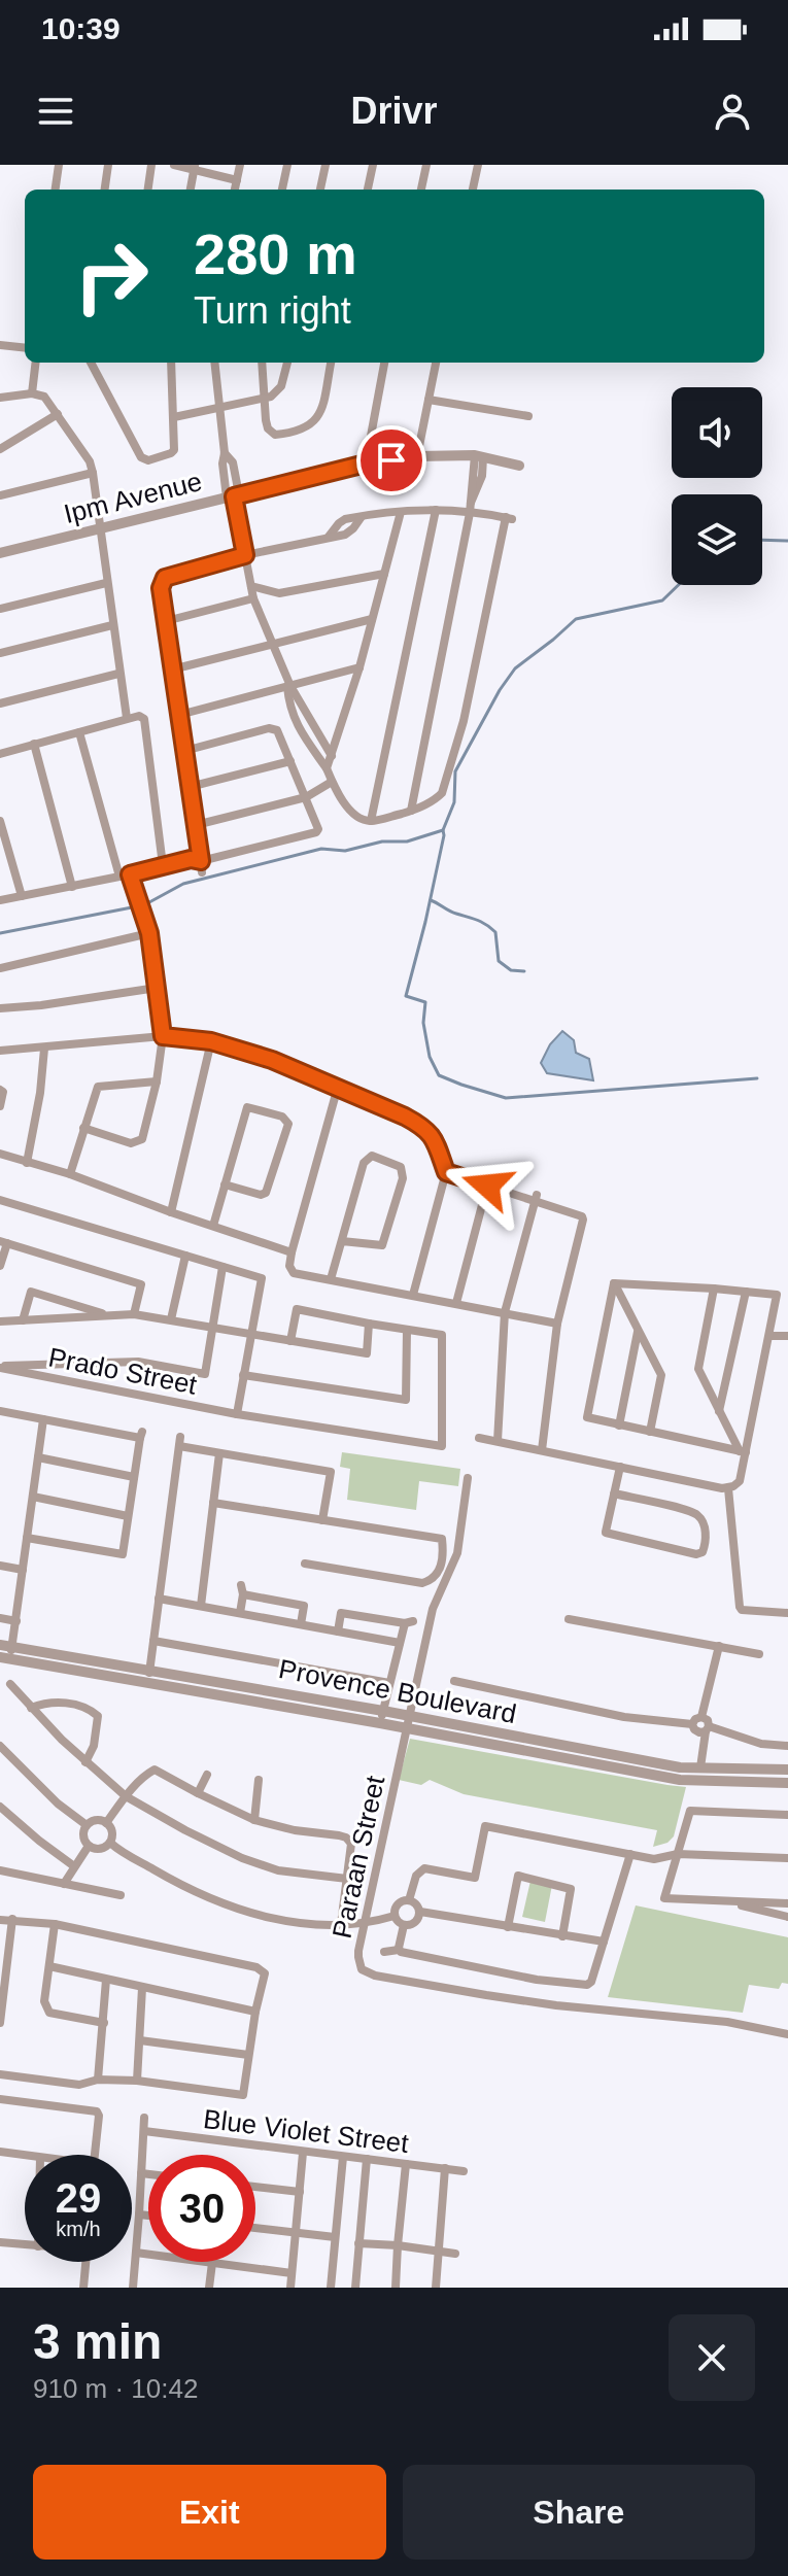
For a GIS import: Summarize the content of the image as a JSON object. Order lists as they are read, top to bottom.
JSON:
{
  "streets": {
    "street": [
      "Ipm Avenue",
      "Prado Street",
      "Provence Boulevard",
      "Paraan Street",
      "Blue Violet Street"
    ]
  },
  "crossings": [
    ["Provence Boulevard", "Paraan Street"]
  ],
  "page": {
    "status": "10:39",
    "header": "Drivr",
    "turn": ["280 m", "Turn right"],
    "speed": "29 km/h",
    "limit": "30",
    "heading": ["3 min", "910 m · 10:42"],
    "buttons": ["Exit", "Share"]
  }
}
